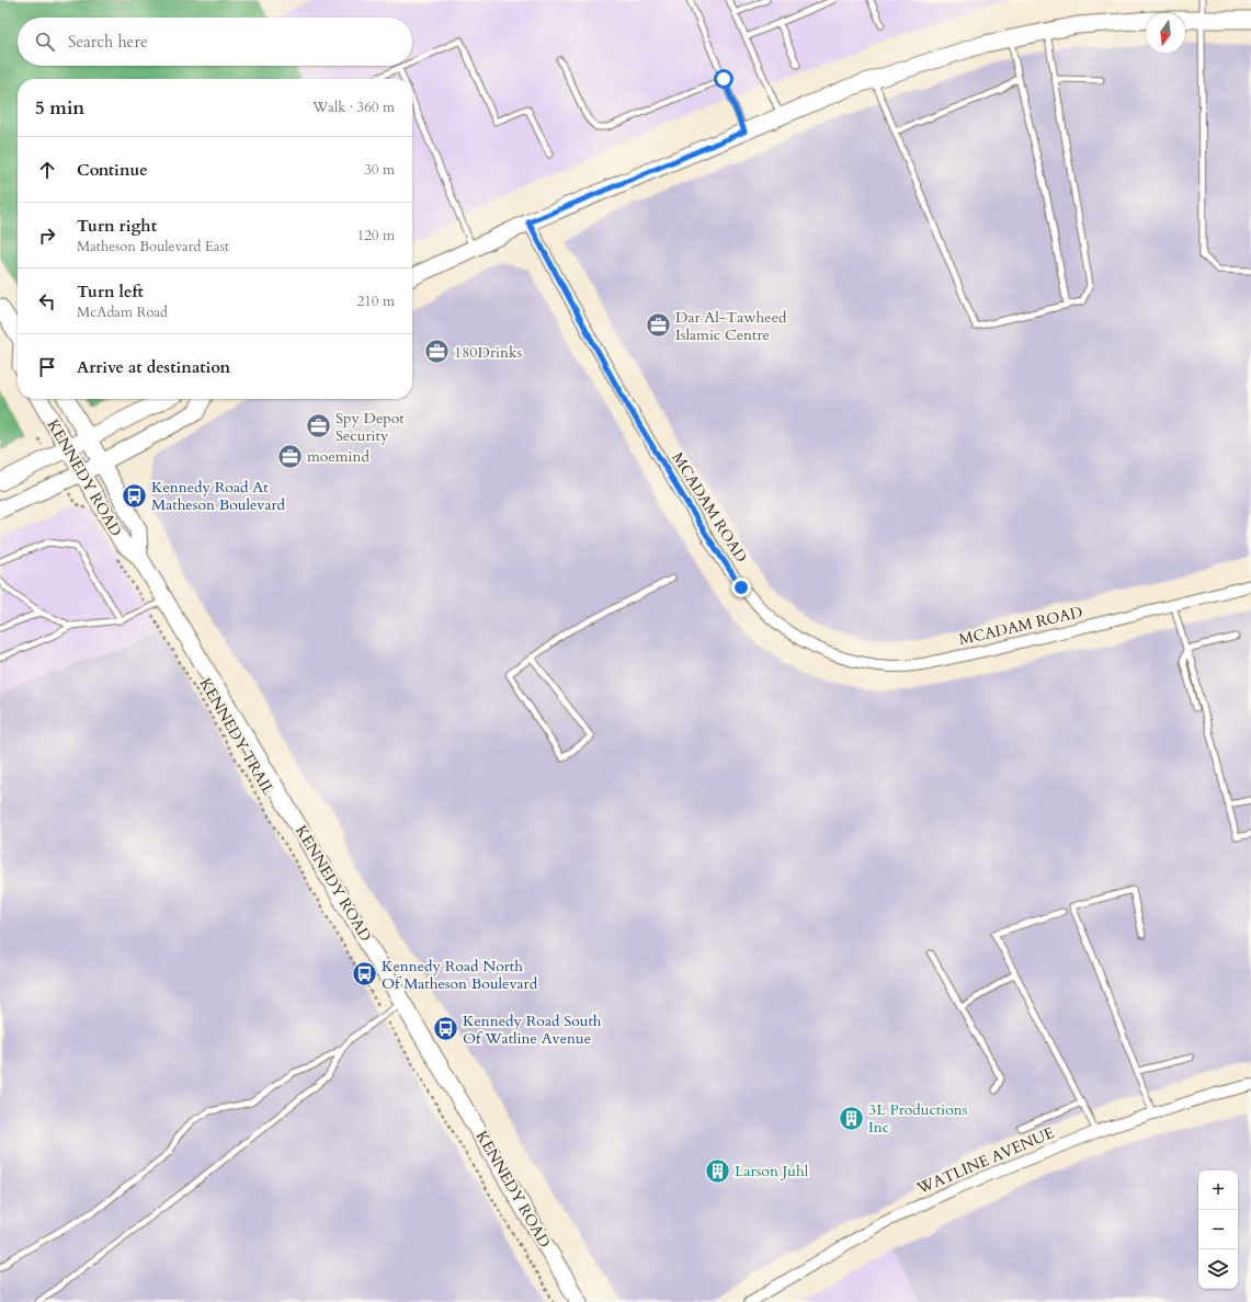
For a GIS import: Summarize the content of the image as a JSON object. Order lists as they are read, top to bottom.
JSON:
{
  "streets": {
    "street": ["KENNEDY ROAD", "MCADAM ROAD", "WATLINE AVENUE"],
    "path": ["KENNEDY TRAIL"]
  },
  "places": {
    "office": [
      "Dar Al-Tawheed Islamic Centre",
      "180Drinks",
      "Spy Depot Security",
      "moemind"
    ],
    "bus stop": ["Kennedy Road At Matheson Boulevard", "Kennedy Road North Of Matheson Boulevard", "Kennedy Road South Of Watline Avenue"],
    "building": ["3L Productions Inc", "Larson Juhl"]
  },
  "north": "bottom",
  "page": {
    "search": "Search here",
    "heading": ["5 min", "Walk · 360 m"],
    "list": [
      ["Continue", "30 m"],
      ["Turn right", "Matheson Boulevard East", "120 m"],
      ["Turn left", "McAdam Road", "210 m"],
      "Arrive at destination"
    ],
    "map_buttons": ["+", "−"]
  }
}
